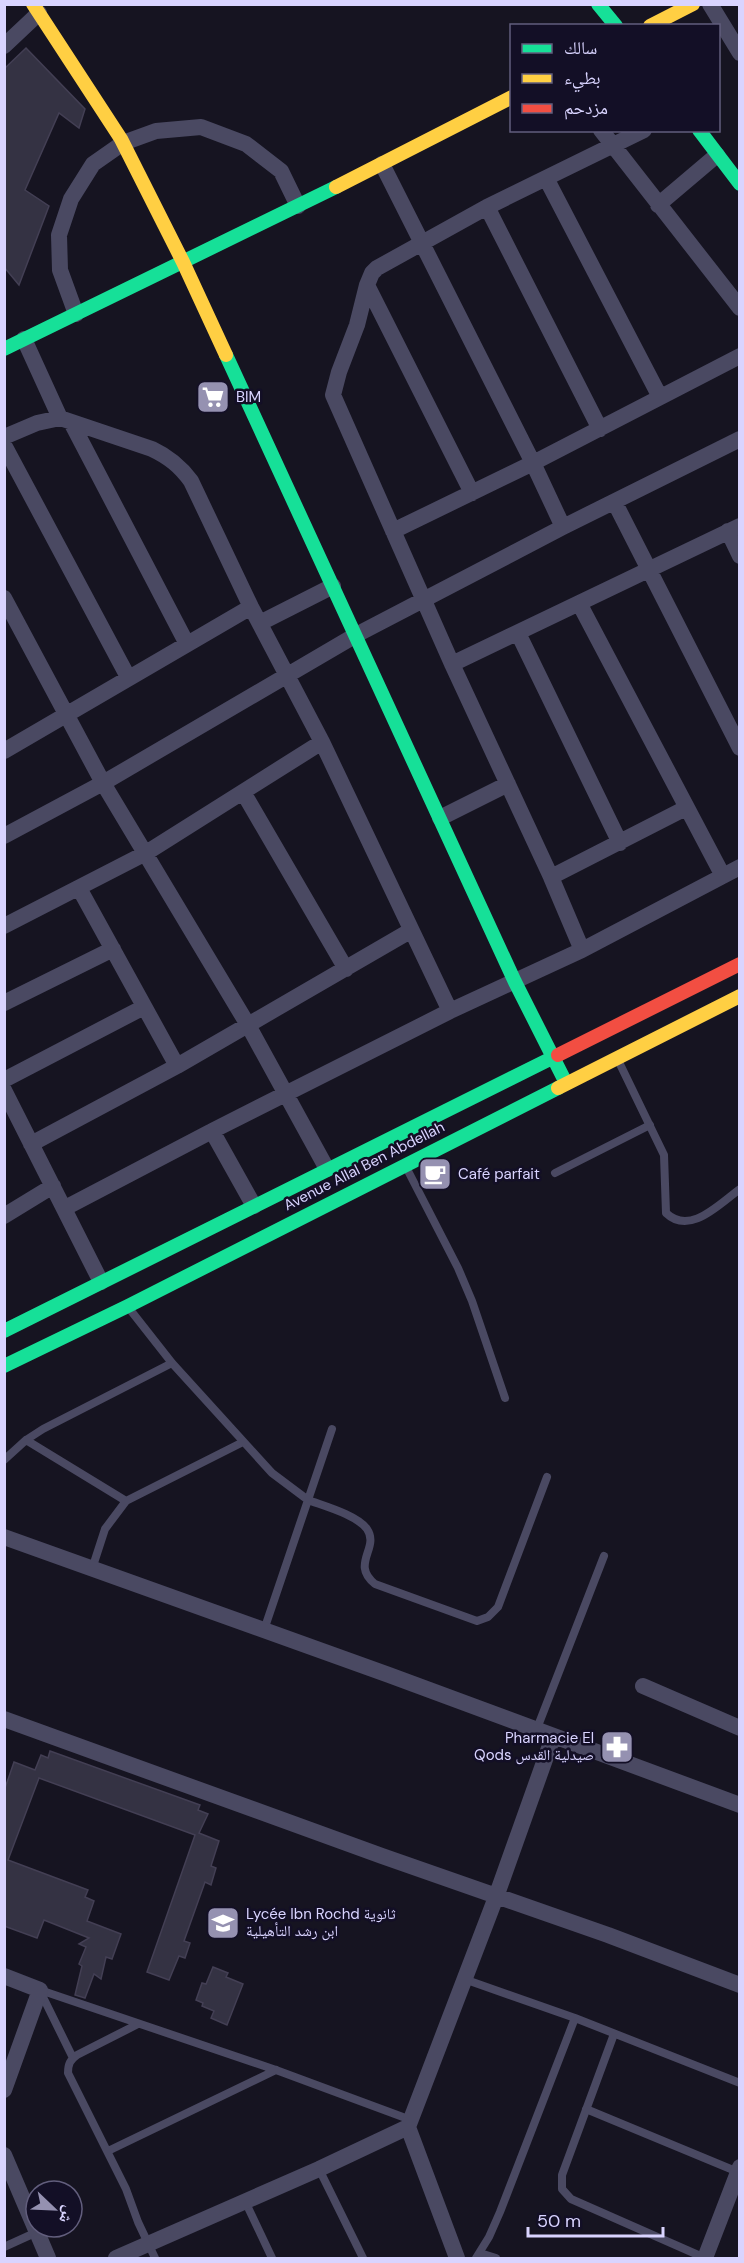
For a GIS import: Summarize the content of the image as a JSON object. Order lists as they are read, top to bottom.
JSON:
{
  "streets": {
    "street": ["Avenue Allal Ben Abdellah"]
  },
  "places": {
    "supermarket": ["BIM"],
    "cafe": ["Café parfait"],
    "pharmacy": ["Pharmacie El Qods صيدلية القدس"],
    "school or university": ["Lycée Ibn Rochd ثانوية ابن رشد التأهيلية"]
  },
  "legend": ["سالك", "بطيء", "مزدحم"],
  "scale_bar": "50 m",
  "north": "bottom right"
}
